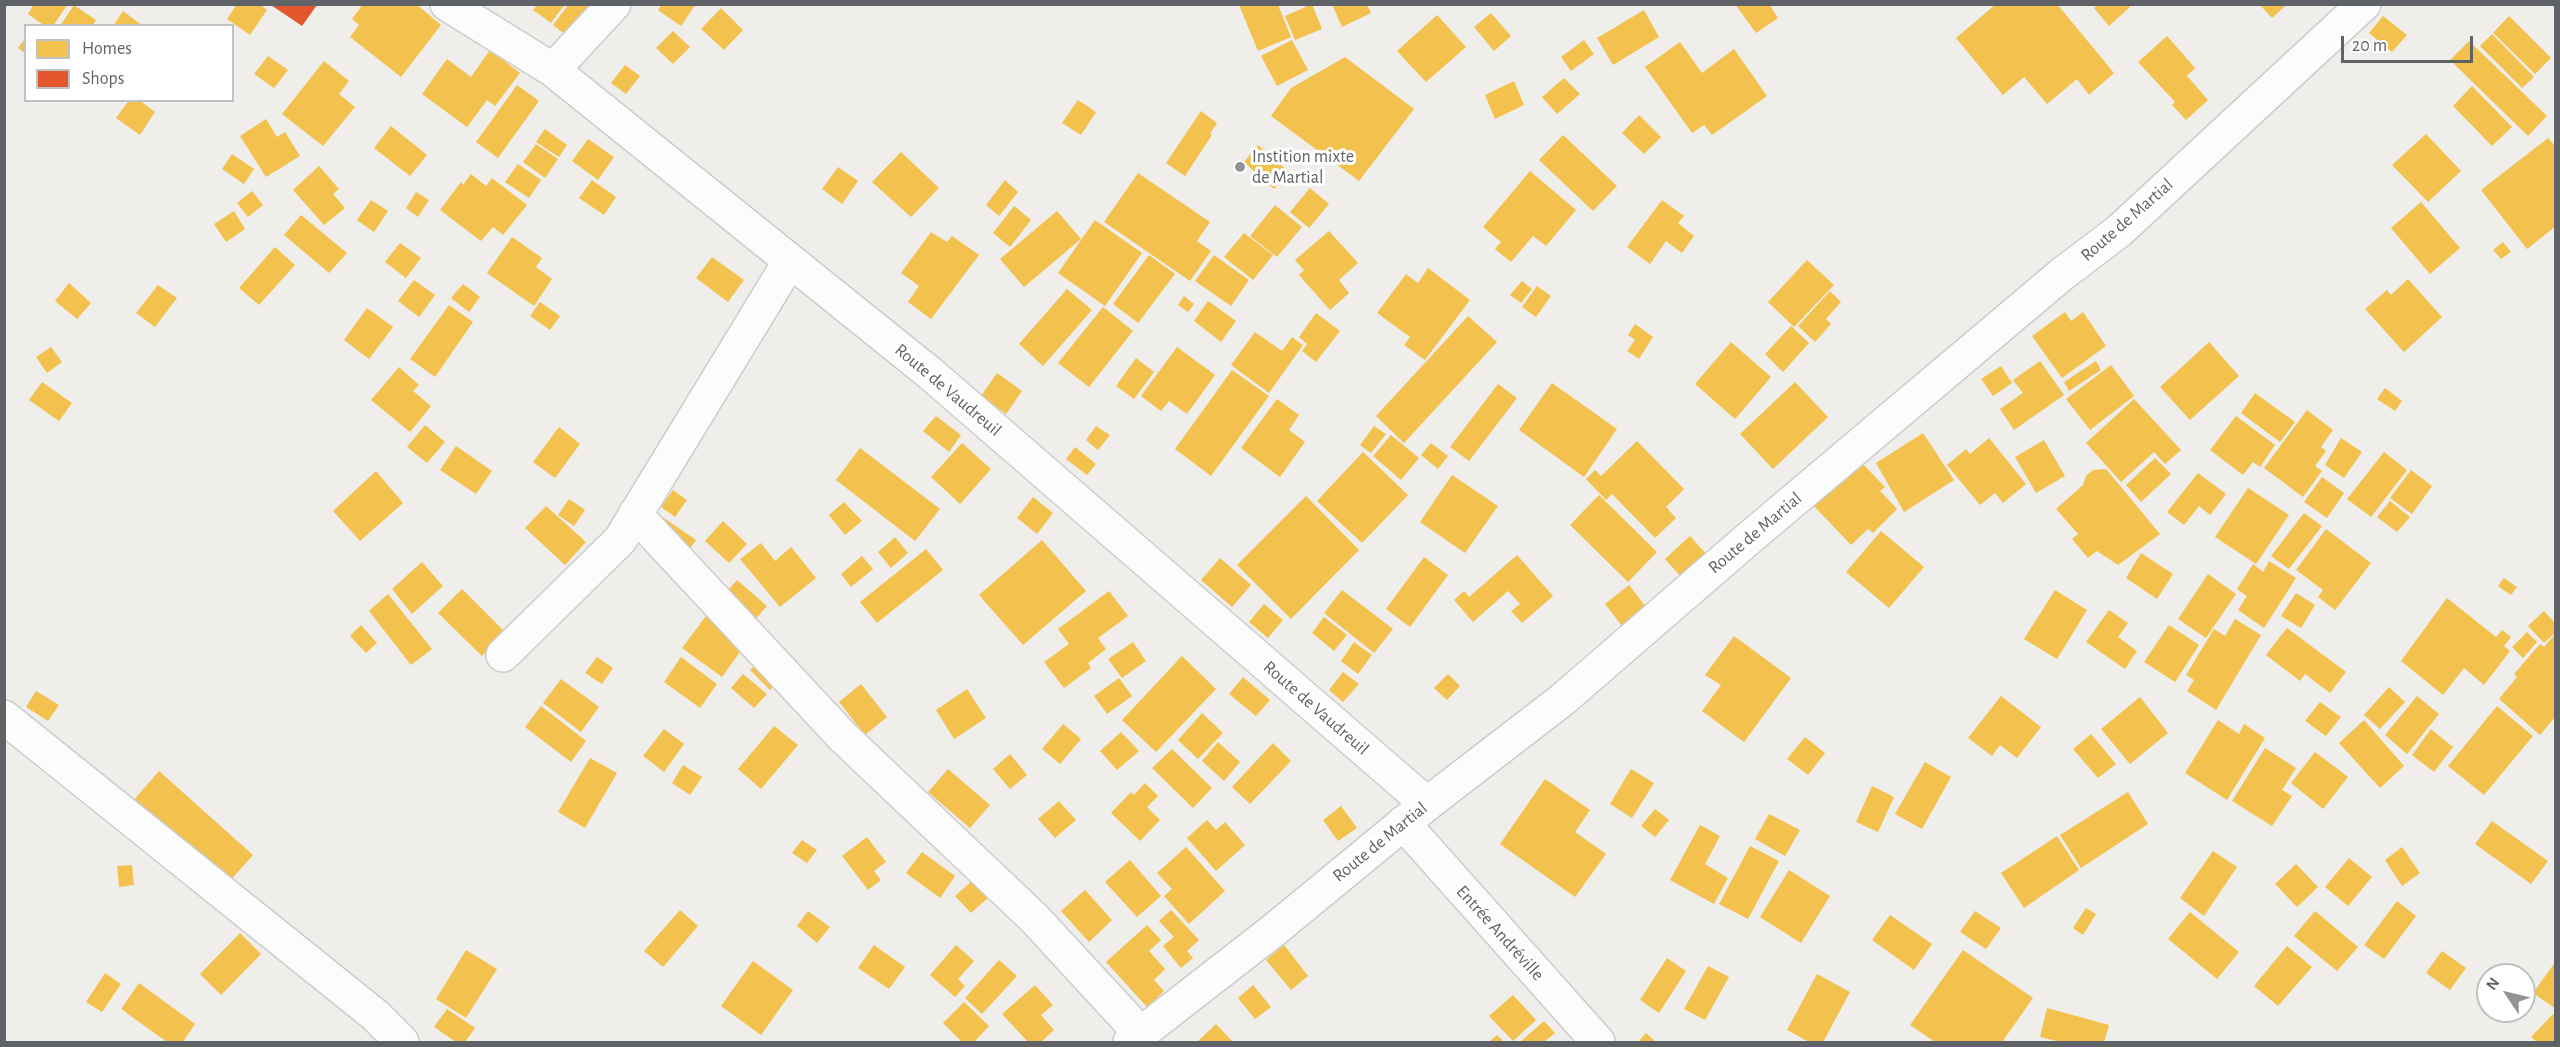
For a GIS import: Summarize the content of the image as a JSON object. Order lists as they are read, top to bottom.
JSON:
{
  "streets": {
    "street": ["Route de Martial", "Route de Vaudreuil", "Entrée Andréville"]
  },
  "crossings": [
    ["Route de Martial", "Route de Vaudreuil"],
    ["Route de Martial", "Entrée Andréville"],
    ["Route de Vaudreuil", "Entrée Andréville"]
  ],
  "places": ["Instition mixte de Martial"],
  "legend": ["Homes", "Shops"],
  "scale_bar": "20 m",
  "north": "top left"
}
